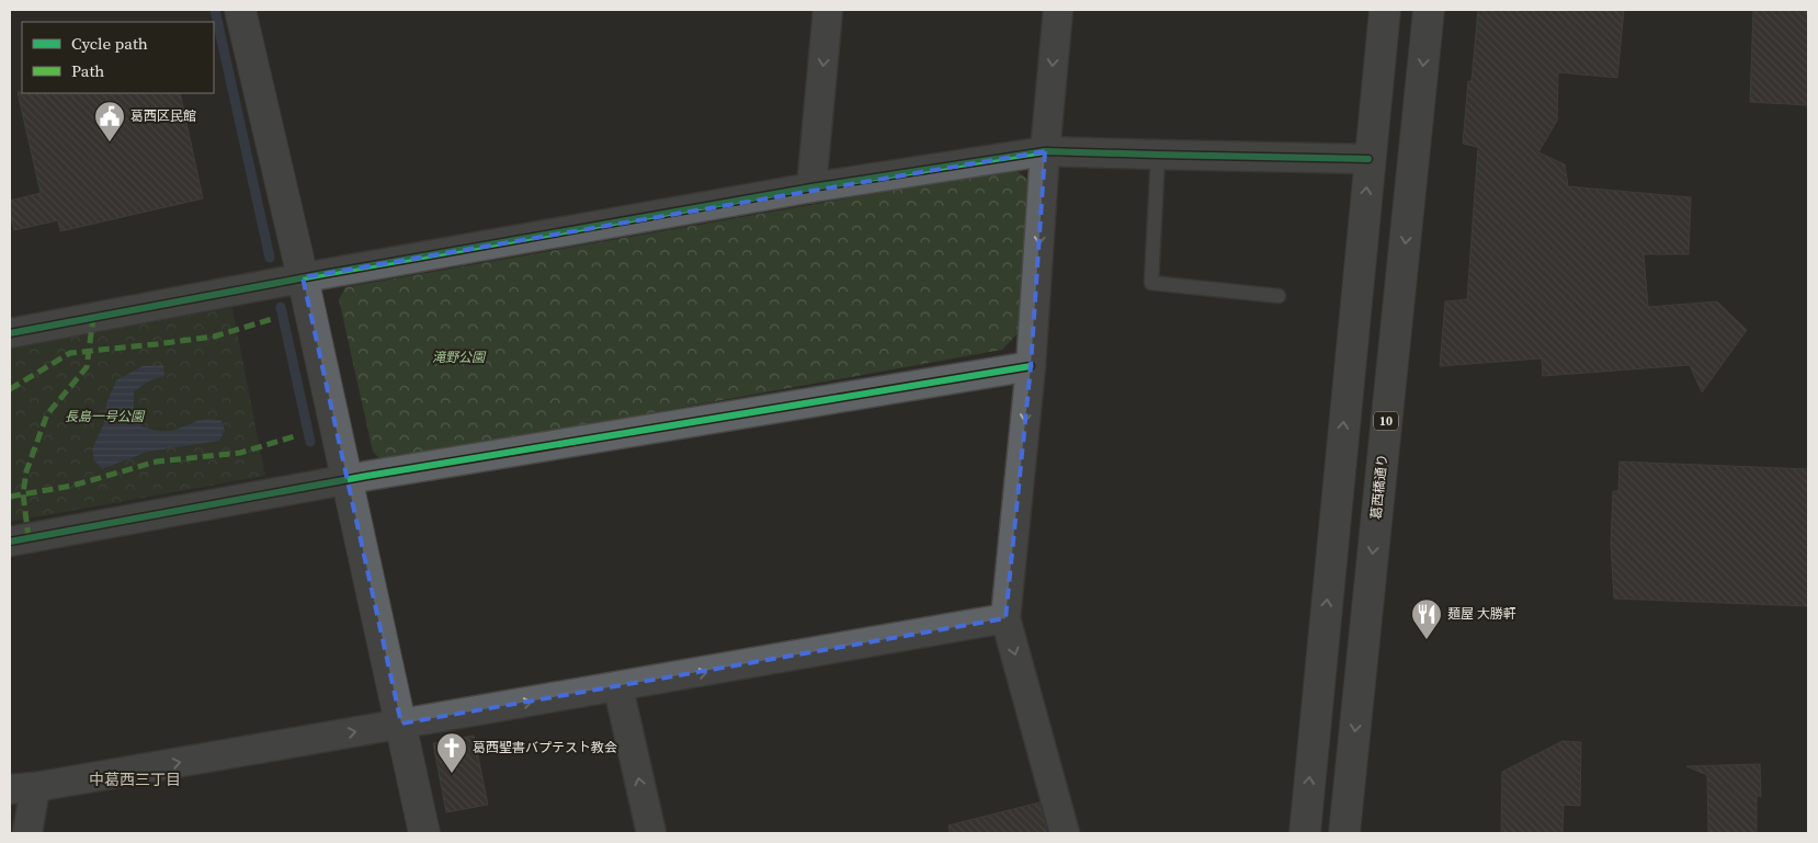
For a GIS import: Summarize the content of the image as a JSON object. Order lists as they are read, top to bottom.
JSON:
{
  "streets": {
    "main road": ["10", "葛西橋通り"]
  },
  "districts": ["中葛西三丁目"],
  "parks": ["滝野公園", "長島一号公園"],
  "places": {
    "public building": ["葛西区民館"],
    "restaurant": ["麺屋 大勝軒"],
    "church": ["葛西聖書バプテスト教会"]
  },
  "legend": ["Cycle path", "Path"]
}
